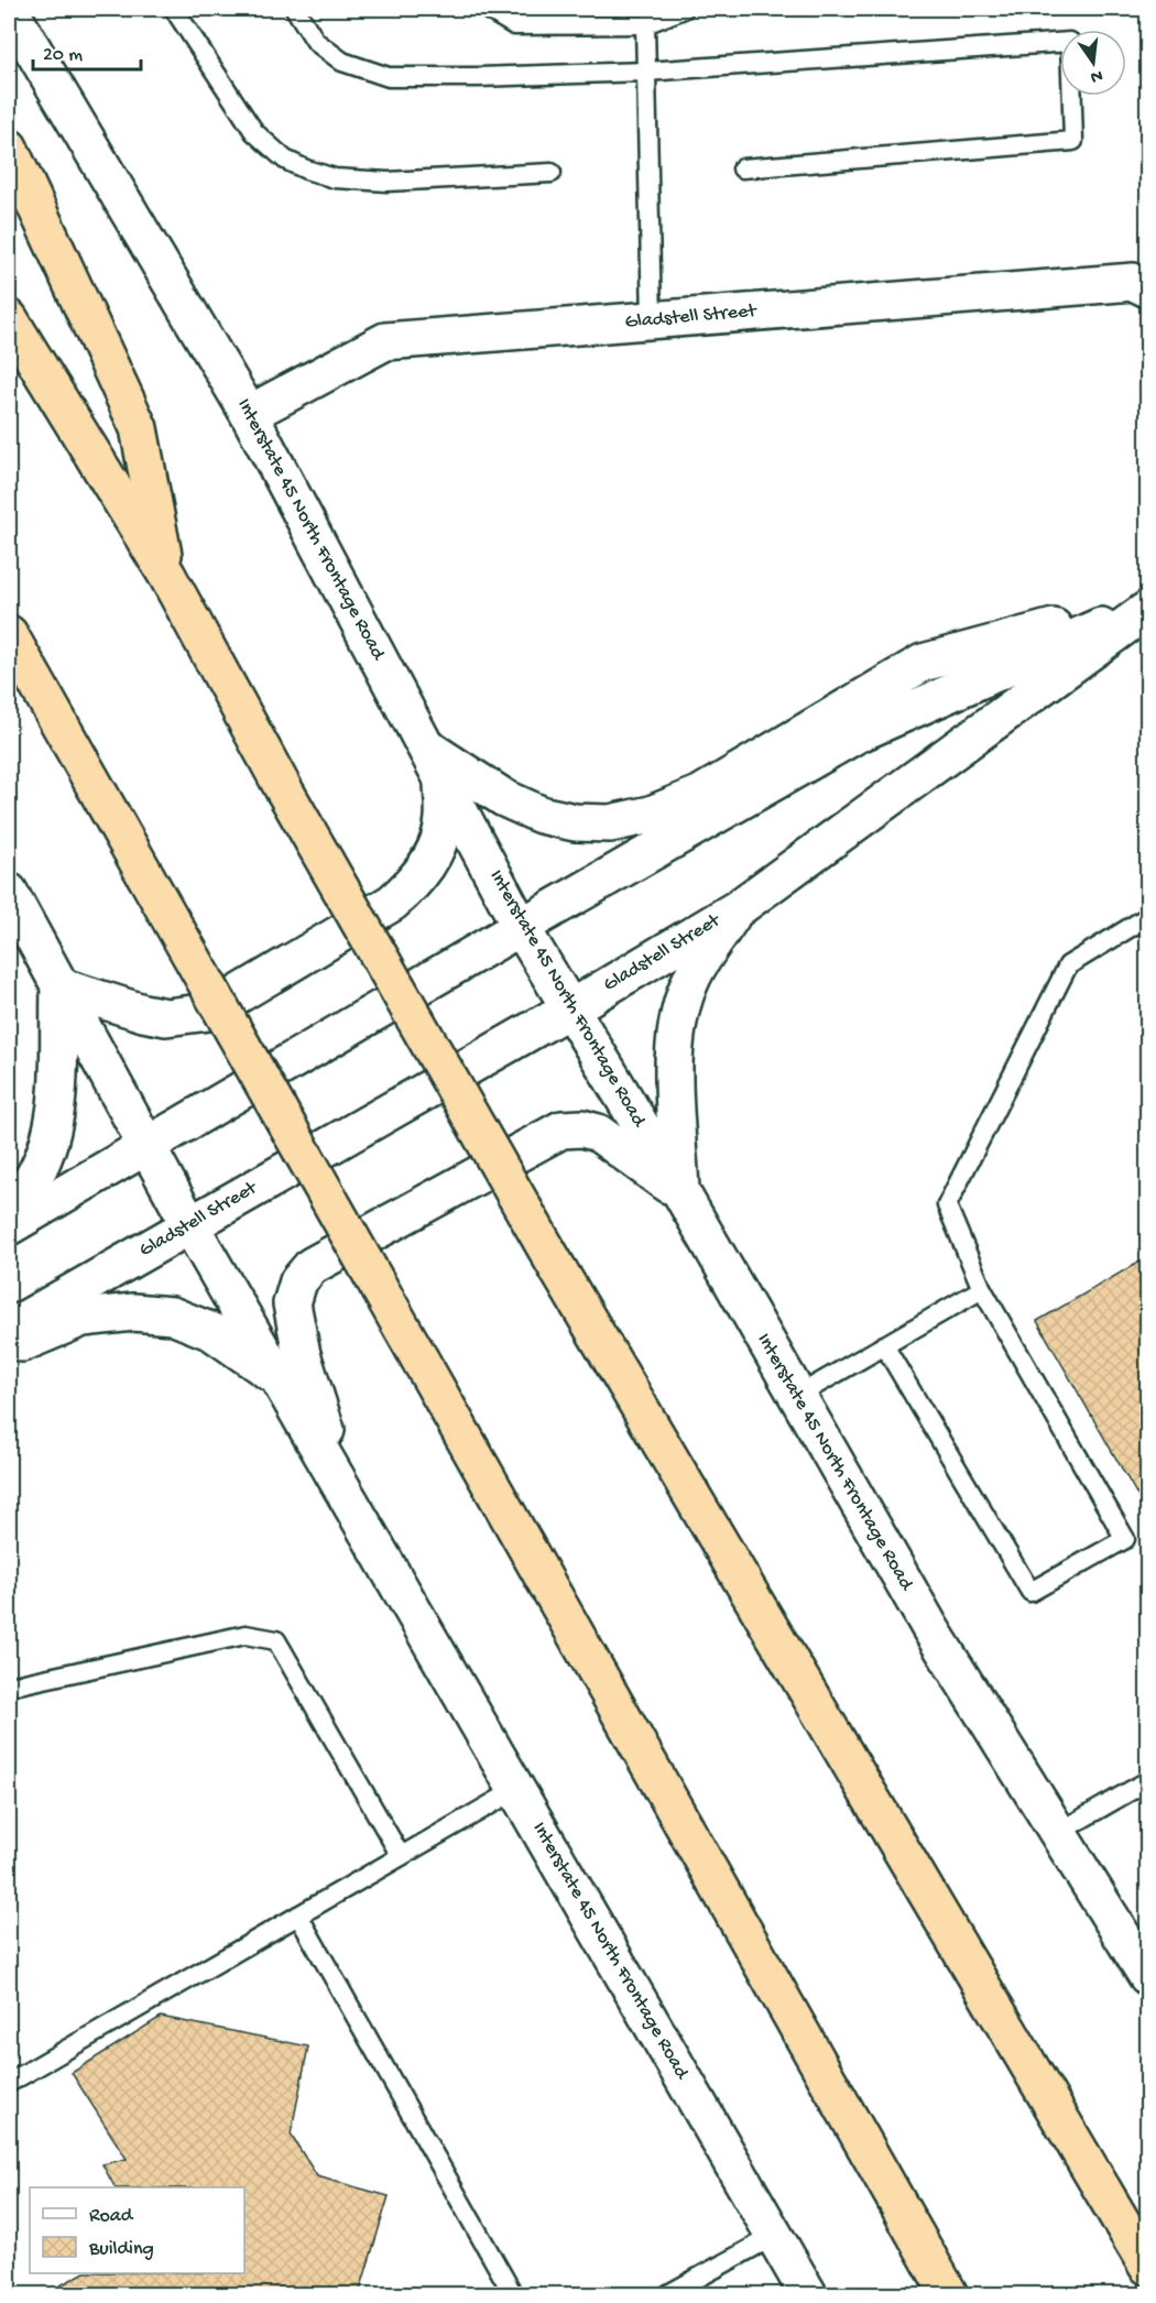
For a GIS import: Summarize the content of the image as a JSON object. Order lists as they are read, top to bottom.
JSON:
{
  "streets": {
    "street": ["Gladstell Street", "Interstate 45 North Frontage Road"]
  },
  "crossings": [
    ["Gladstell Street", "Interstate 45 North Frontage Road"]
  ],
  "legend": ["Road", "Building"],
  "scale_bar": "20 m",
  "north": "bottom"
}
